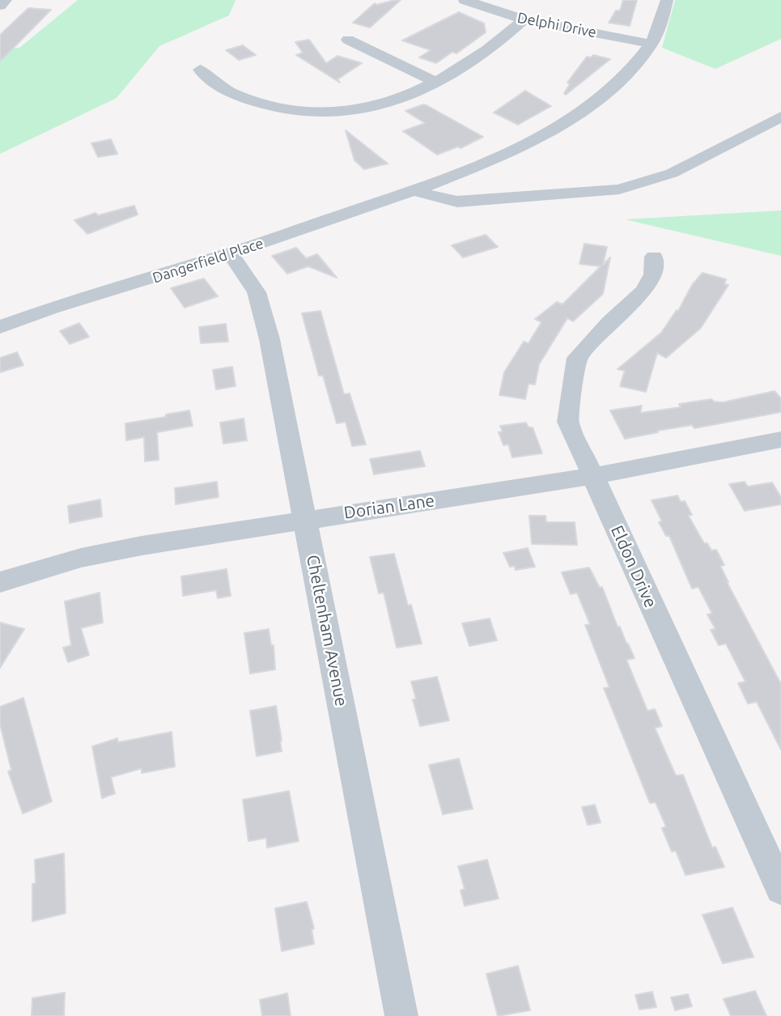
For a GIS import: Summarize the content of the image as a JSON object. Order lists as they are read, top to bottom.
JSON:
{
  "streets": {
    "street": [
      "Delphi Drive",
      "Dangerfield Place",
      "Dorian Lane",
      "Eldon Drive",
      "Cheltenham Avenue"
    ]
  },
  "crossings": [
    ["Delphi Drive", "Dangerfield Place"],
    ["Dangerfield Place", "Cheltenham Avenue"],
    ["Dorian Lane", "Eldon Drive"],
    ["Dorian Lane", "Cheltenham Avenue"]
  ]
}
